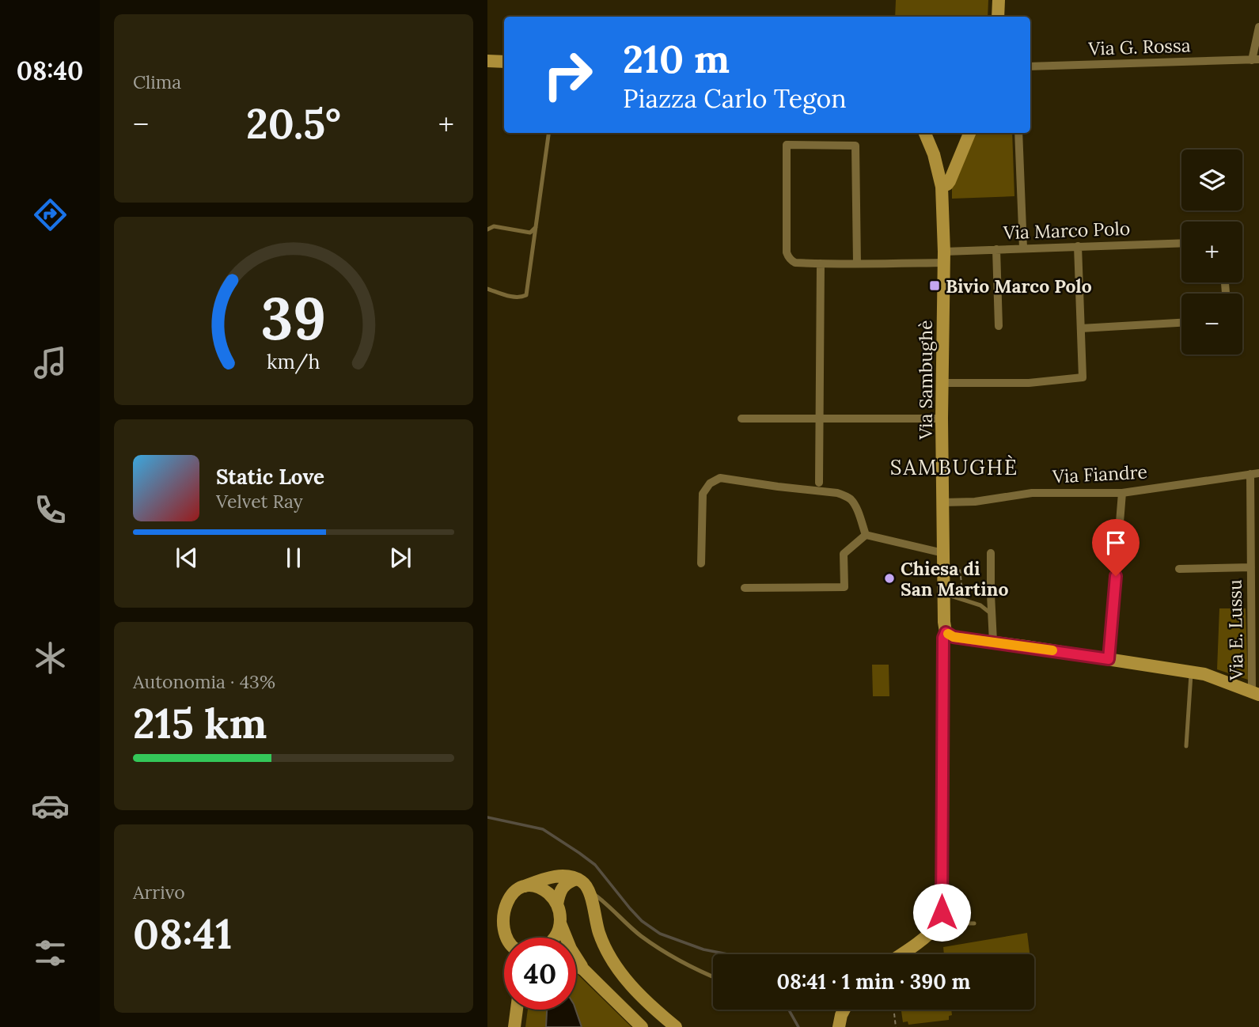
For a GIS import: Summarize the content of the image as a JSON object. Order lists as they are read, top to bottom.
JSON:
{
  "streets": {
    "street": [
      "Via G. Rossa",
      "Via Marco Polo",
      "Via Sambughè",
      "Via Fiandre",
      "Via E. Lussu"
    ]
  },
  "crossings": [
    ["Via Marco Polo", "Via Sambughè"],
    ["Via Sambughè", "Via Fiandre"],
    ["Via Fiandre", "Via E. Lussu"]
  ],
  "districts": ["SAMBUGHÈ"],
  "places": {
    "transit": ["Bivio Marco Polo"],
    "other": ["Chiesa di San Martino"]
  },
  "page": {
    "tabs": "08:40",
    "tile": [
      "Clima",
      ["Autonomia · 43%", "215 km"],
      ["Arrivo", "08:41"]
    ],
    "turn": ["210 m", "Piazza Carlo Tegon"],
    "heat": ["−", "20.5°", "+"],
    "map_buttons": ["+", "−"],
    "song": ["Static Love", "Velvet Ray"],
    "limit": "40",
    "trip": "08:41 · 1 min · 390 m",
    "gauge": ["39", "km/h"]
  }
}
